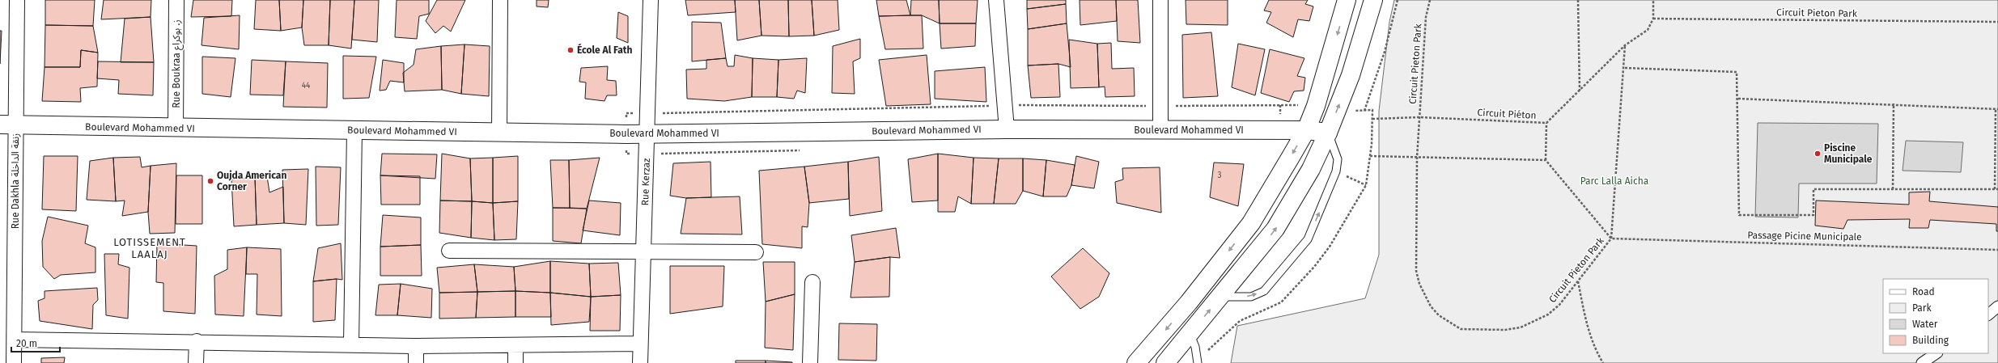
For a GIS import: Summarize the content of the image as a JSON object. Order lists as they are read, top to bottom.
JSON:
{
  "streets": {
    "street": [
      "Rue Boukraa ز. بوكراع",
      "Boulevard Mohammed VI",
      "Rue Dakhla زنقة الداخلة",
      "Rue Kerzaz"
    ],
    "path": ["Circuit Pieton Park", "Circuit Piéton", "Passage Picine Municipale"]
  },
  "crossings": [
    ["Circuit Pieton Park", "Circuit Piéton"],
    ["Circuit Pieton Park", "Passage Picine Municipale"],
    ["Rue Boukraa ز. بوكراع", "Boulevard Mohammed VI"],
    ["Boulevard Mohammed VI", "Rue Dakhla زنقة الداخلة"],
    ["Boulevard Mohammed VI", "Rue Kerzaz"]
  ],
  "districts": ["LOTISSEMENT LAALAJ"],
  "parks": ["Parc Lalla Aicha"],
  "places": ["École Al Fath", "Piscine Municipale", "Oujda American Corner"],
  "house_numbers": ["44", "3"],
  "legend": [
    "Road",
    "Park",
    "Water",
    "Building"
  ],
  "scale_bar": "20 m"
}
